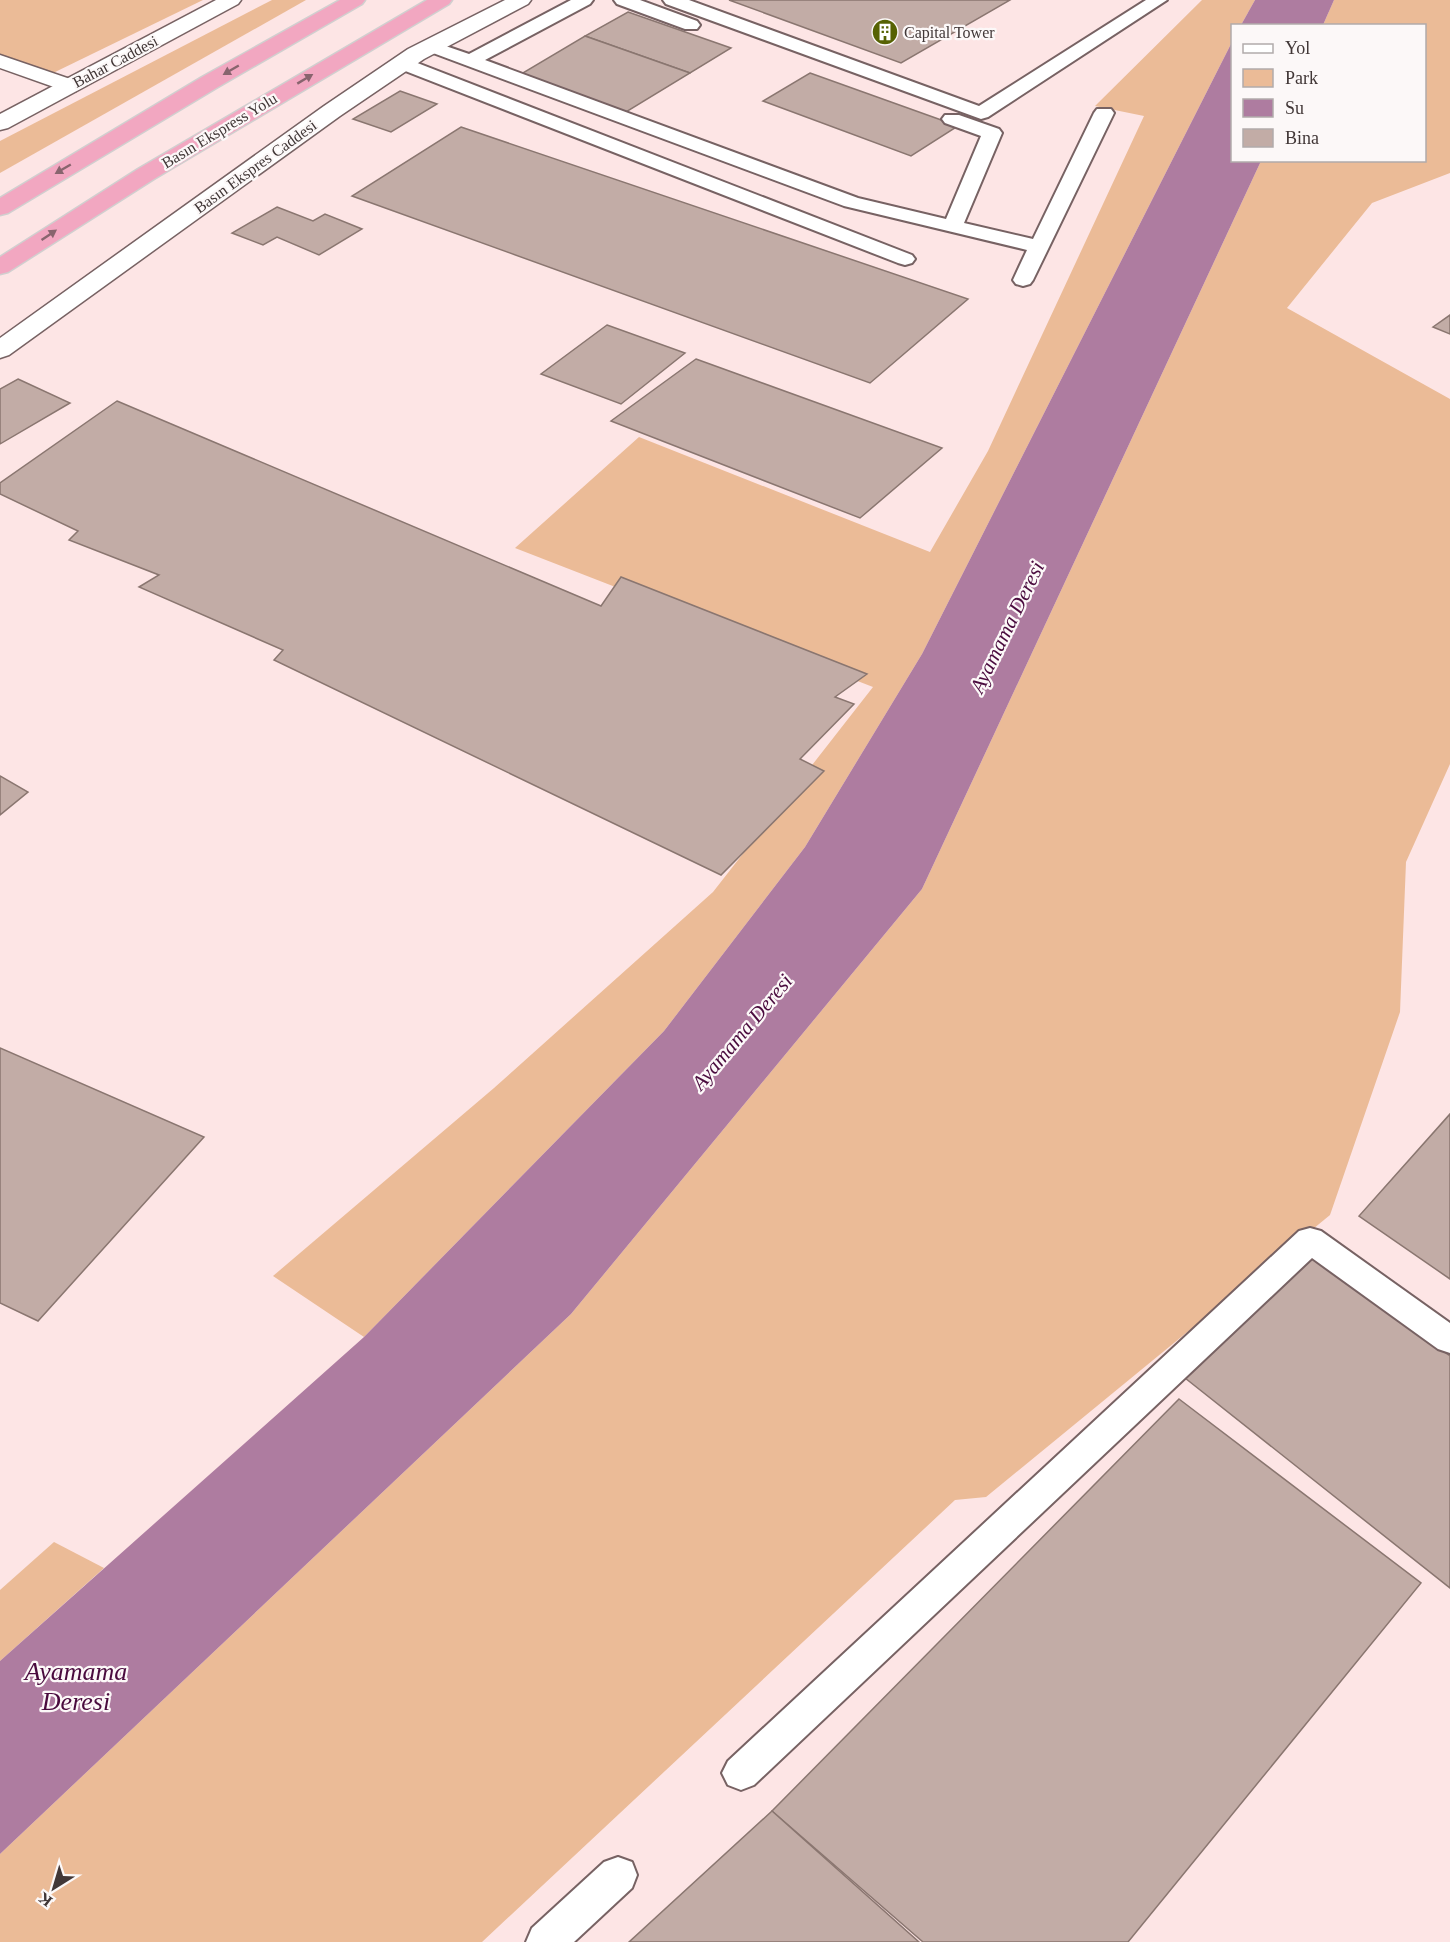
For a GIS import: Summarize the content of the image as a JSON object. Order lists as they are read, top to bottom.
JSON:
{
  "streets": {
    "highway": ["Basın Ekspress Yolu"],
    "main road": ["Bahar Caddesi", "Basın Ekspres Caddesi"]
  },
  "water": ["Ayamama Deresi"],
  "places": {
    "building": ["Capital Tower"]
  },
  "legend": [
    "Yol",
    "Park",
    "Su",
    "Bina"
  ],
  "north": "bottom left"
}
